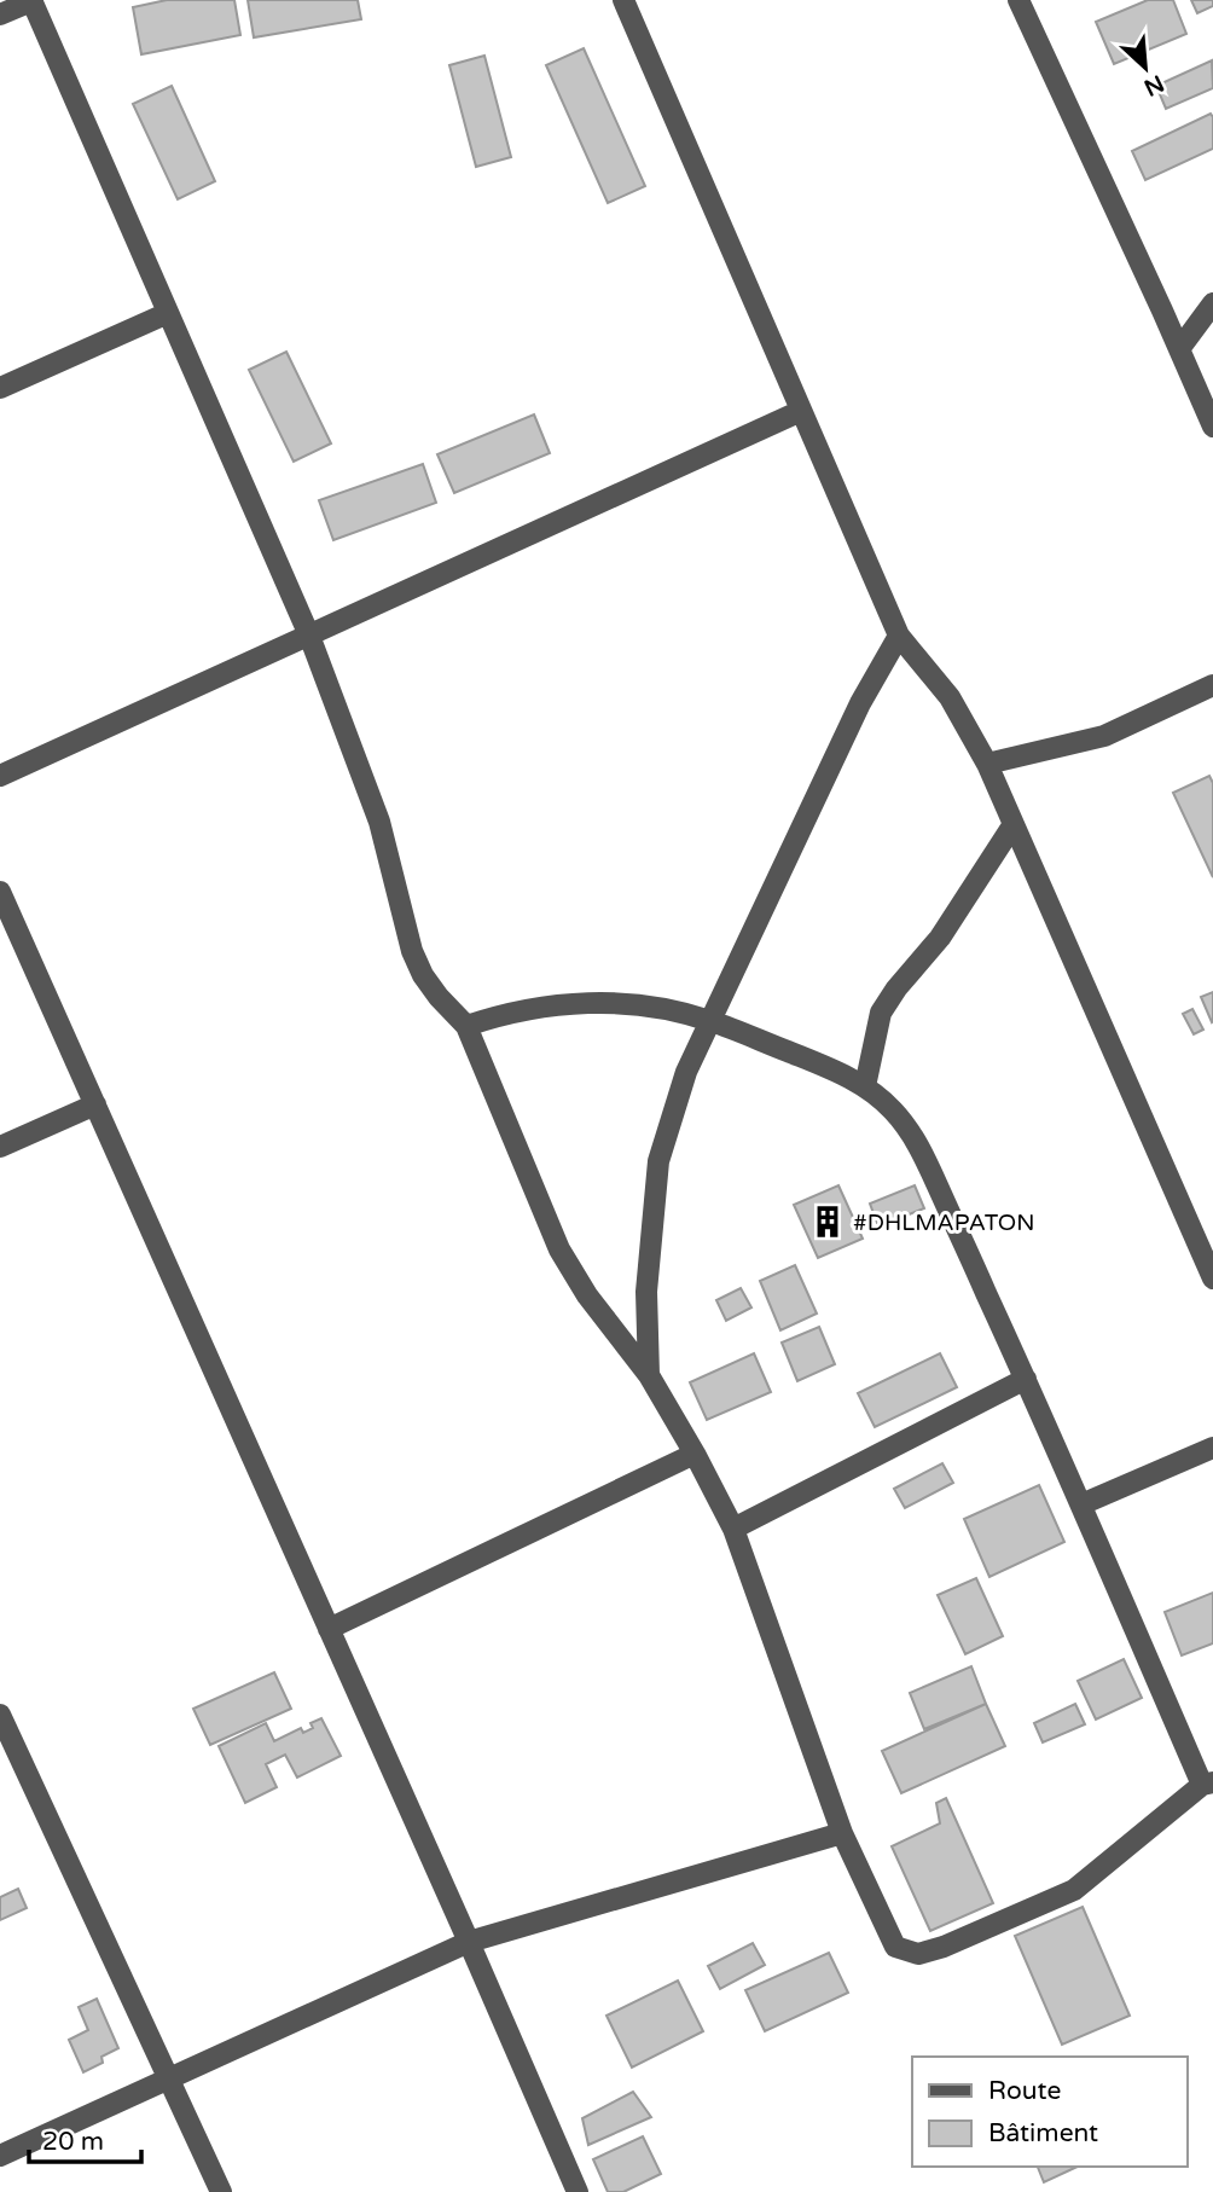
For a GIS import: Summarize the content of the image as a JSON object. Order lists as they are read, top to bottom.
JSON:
{
  "places": {
    "building": ["#DHLMAPATON"]
  },
  "legend": ["Route", "Bâtiment"],
  "scale_bar": "20 m",
  "north": "bottom right"
}
